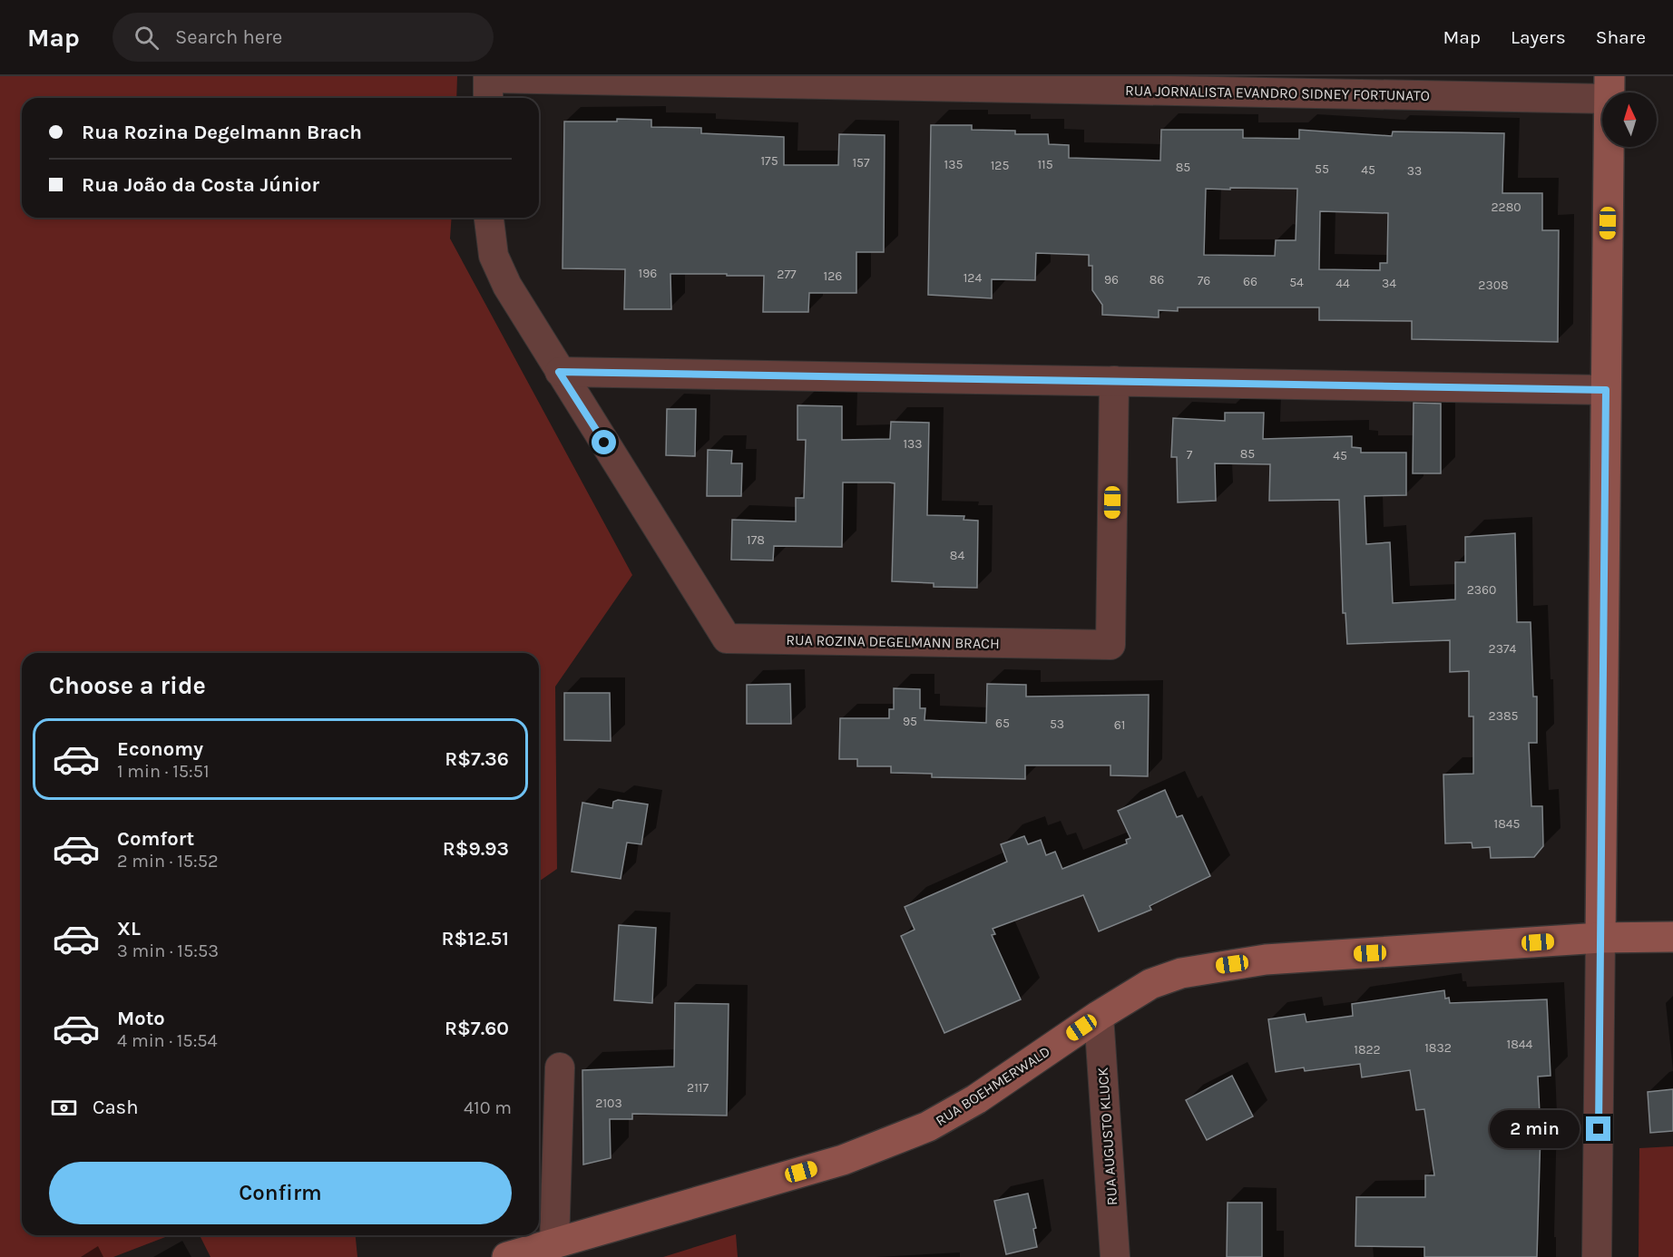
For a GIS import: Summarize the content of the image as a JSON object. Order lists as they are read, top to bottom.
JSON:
{
  "streets": {
    "main road": ["RUA BOEHMERWALD"],
    "street": ["RUA JORNALISTA EVANDRO SIDNEY FORTUNATO", "RUA ROZINA DEGELMANN BRACH", "RUA AUGUSTO KLUCK"]
  },
  "crossings": [
    ["RUA BOEHMERWALD", "RUA AUGUSTO KLUCK"]
  ],
  "house_numbers": [
    "175",
    "157",
    "135",
    "115",
    "125",
    "85",
    "55",
    "45",
    "33",
    "2280",
    "196",
    "277",
    "126",
    "124",
    "96",
    "86",
    "76",
    "66",
    "54",
    "44",
    "34",
    "2308",
    "133",
    "85",
    "7",
    "45",
    "178",
    "84",
    "2360",
    "2374",
    "2385",
    "95",
    "65",
    "53",
    "61",
    "1845",
    "1844",
    "1832",
    "1822",
    "2117",
    "2103"
  ],
  "north": "top",
  "page": {
    "header": "Map",
    "search": "Search here",
    "nav": ["Map", "Layers", "Share"],
    "banner": ["Rua Rozina Degelmann Brach", "Rua João da Costa Júnior"],
    "heading": "Choose a ride",
    "list": [
      {
        "name": "Economy",
        "note": "1 min · 15:51",
        "value": "R$7.36"
      },
      {
        "name": "Comfort",
        "note": "2 min · 15:52",
        "value": "R$9.93"
      },
      {
        "name": "XL",
        "note": "3 min · 15:53",
        "value": "R$12.51"
      },
      {
        "name": "Moto",
        "note": "4 min · 15:54",
        "value": "R$7.60"
      }
    ],
    "pay": ["Cash", "410 m"],
    "bubble": "2 min",
    "buttons": "Confirm"
  }
}
